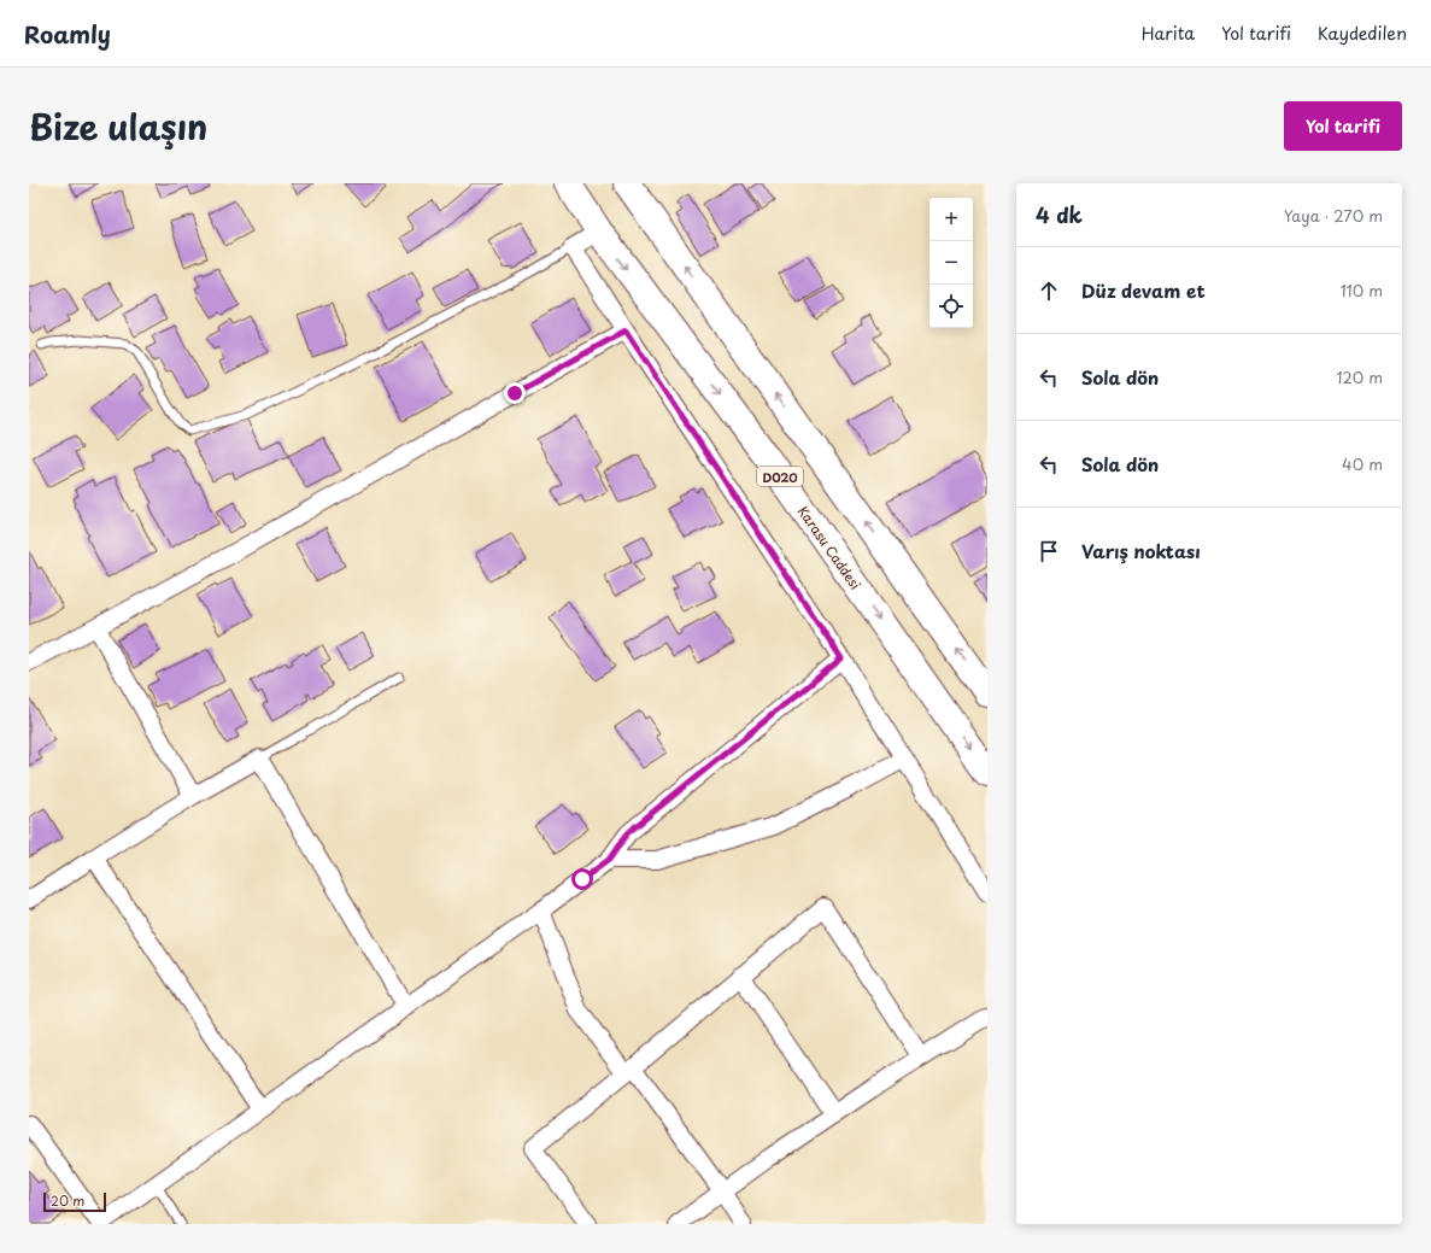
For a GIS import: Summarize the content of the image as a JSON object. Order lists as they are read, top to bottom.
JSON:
{
  "streets": {
    "highway": ["D020", "Karasu Caddesi"]
  },
  "scale_bar": "20 m",
  "page": {
    "header": "Roamly",
    "nav": ["Harita", "Yol tarifi", "Kaydedilen"],
    "title": "Bize ulaşın",
    "buttons": "Yol tarifi",
    "heading": ["4 dk", "Yaya · 270 m"],
    "map_buttons": ["+", "−"],
    "list": [
      ["Düz devam et", "110 m"],
      ["Sola dön", "120 m"],
      ["Sola dön", "40 m"],
      "Varış noktası"
    ],
    "scale": "20 m"
  }
}
